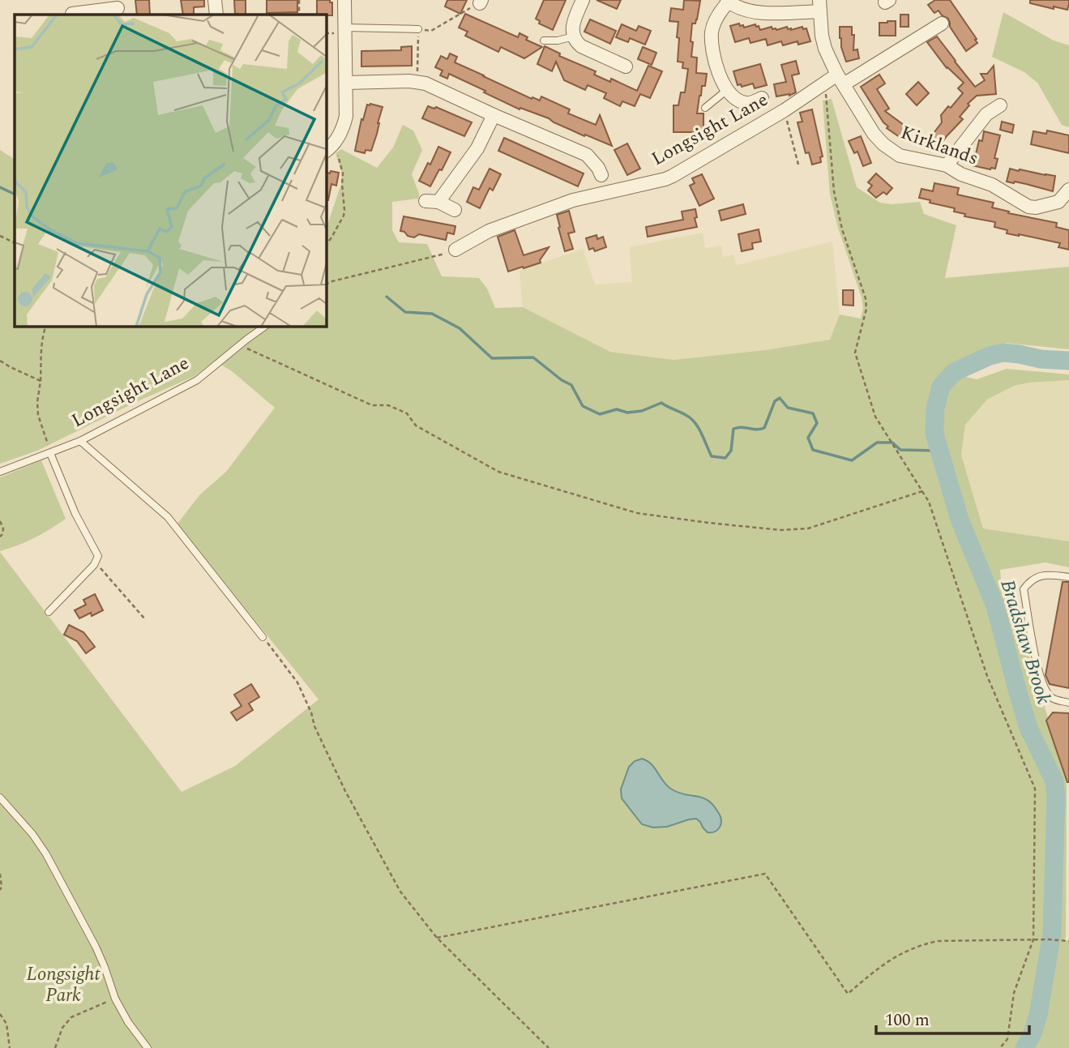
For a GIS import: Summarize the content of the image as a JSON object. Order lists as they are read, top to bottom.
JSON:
{
  "streets": {
    "street": ["Longsight Lane", "Kirklands"]
  },
  "crossings": [
    ["Longsight Lane", "Kirklands"]
  ],
  "water": ["Bradshaw Brook"],
  "parks": ["Longsight Park"],
  "scale_bar": "100 m"
}
